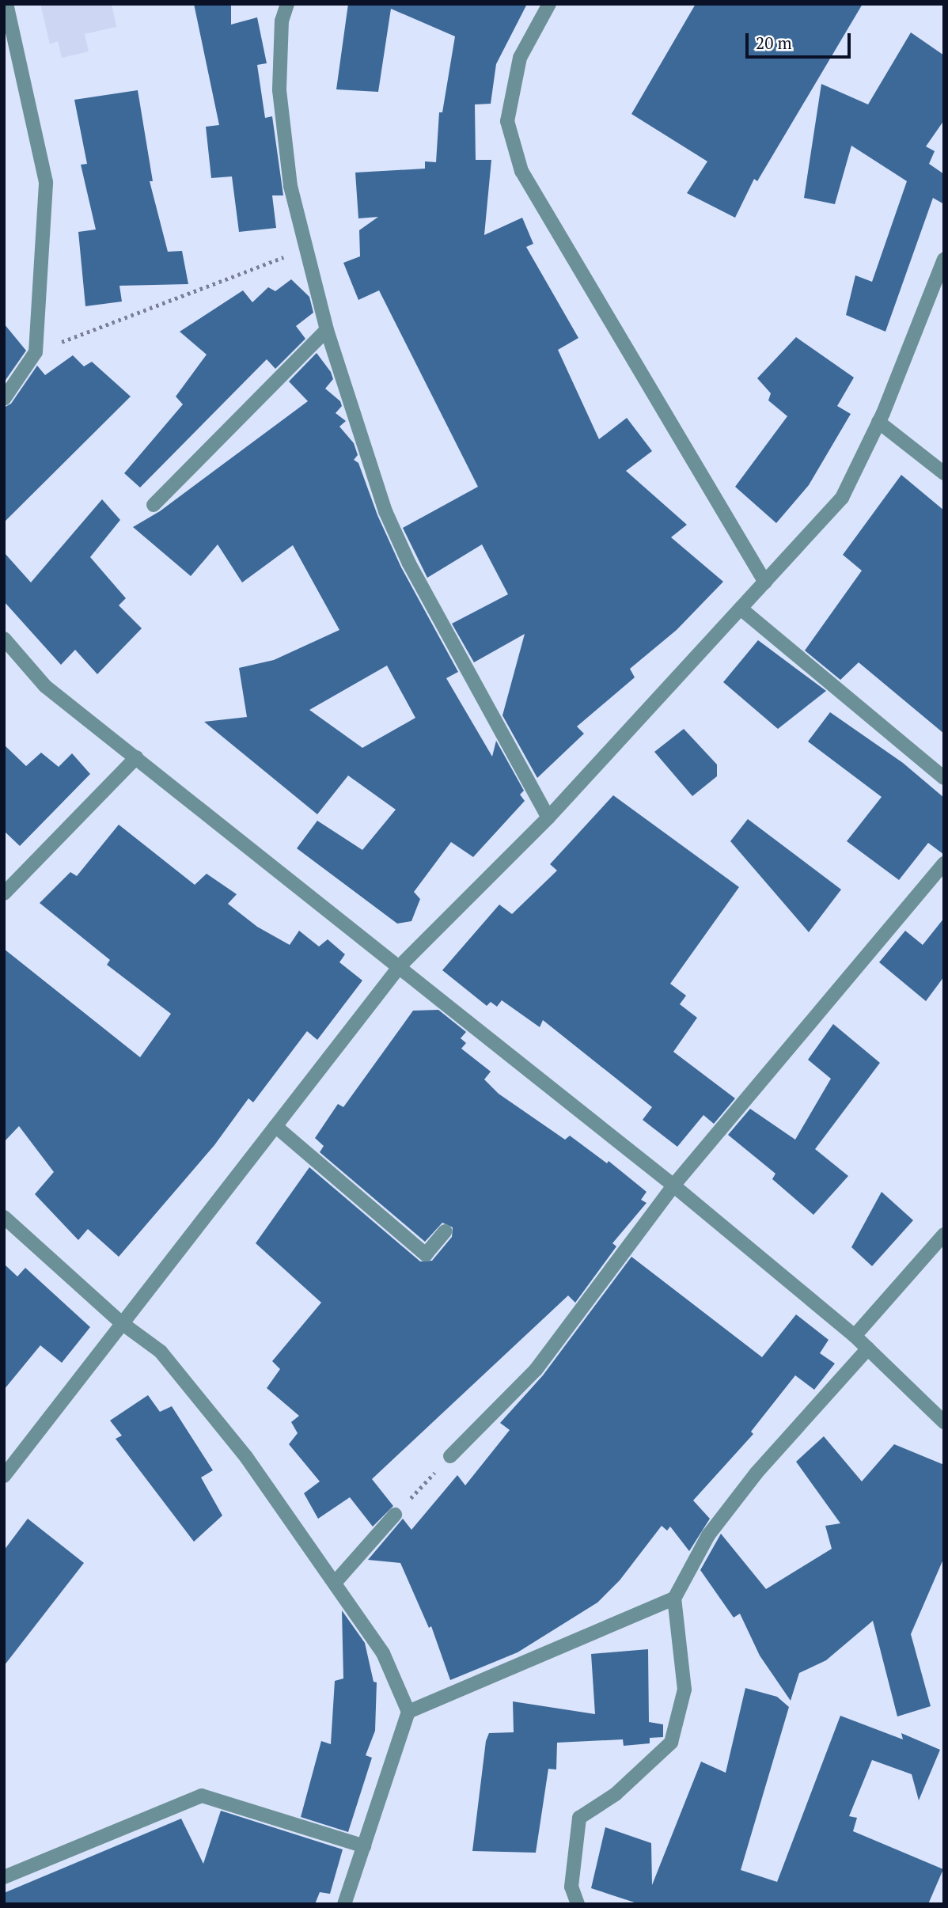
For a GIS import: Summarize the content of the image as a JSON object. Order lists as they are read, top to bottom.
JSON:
{
  "scale_bar": "20 m"
}
